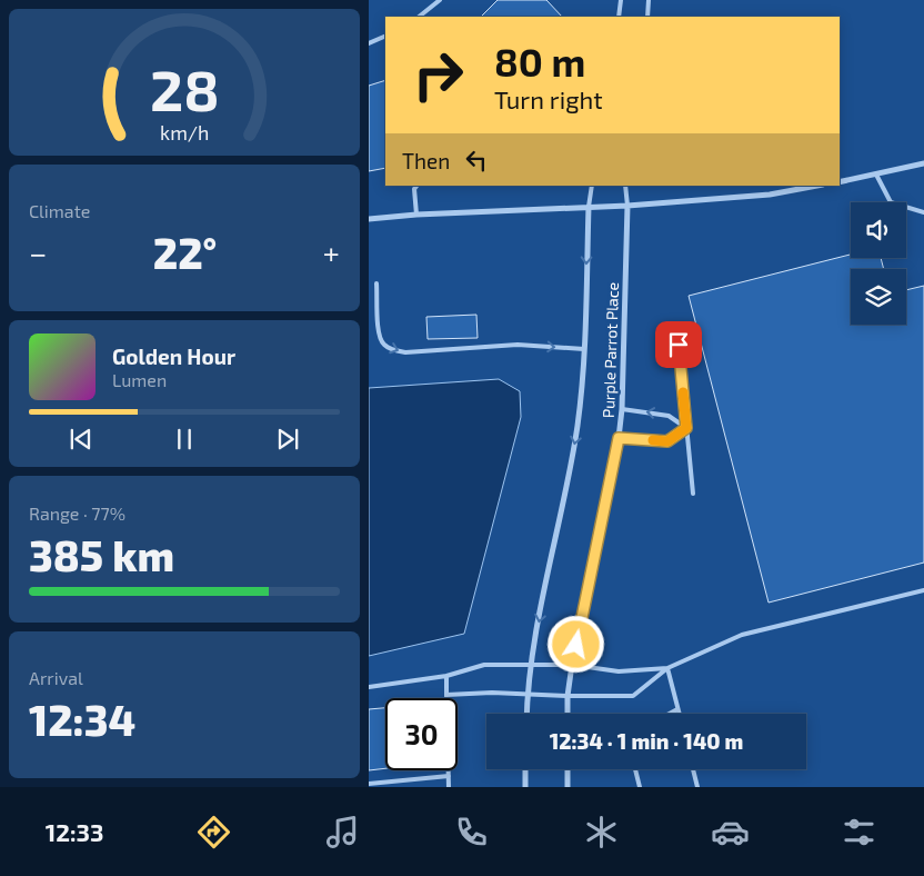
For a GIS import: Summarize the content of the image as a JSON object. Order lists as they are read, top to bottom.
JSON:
{
  "streets": {
    "street": ["Purple Parrot Place"]
  },
  "page": {
    "turn": ["80 m", "Turn right"],
    "then": "Then",
    "tile": [
      "Climate",
      ["Range · 77%", "385 km"],
      ["Arrival", "12:34"]
    ],
    "heat": ["−", "22°", "+"],
    "song": ["Golden Hour", "Lumen"],
    "limit": "30",
    "trip": "12:34 · 1 min · 140 m",
    "tabs": "12:33",
    "gauge": ["28", "km/h"]
  }
}
